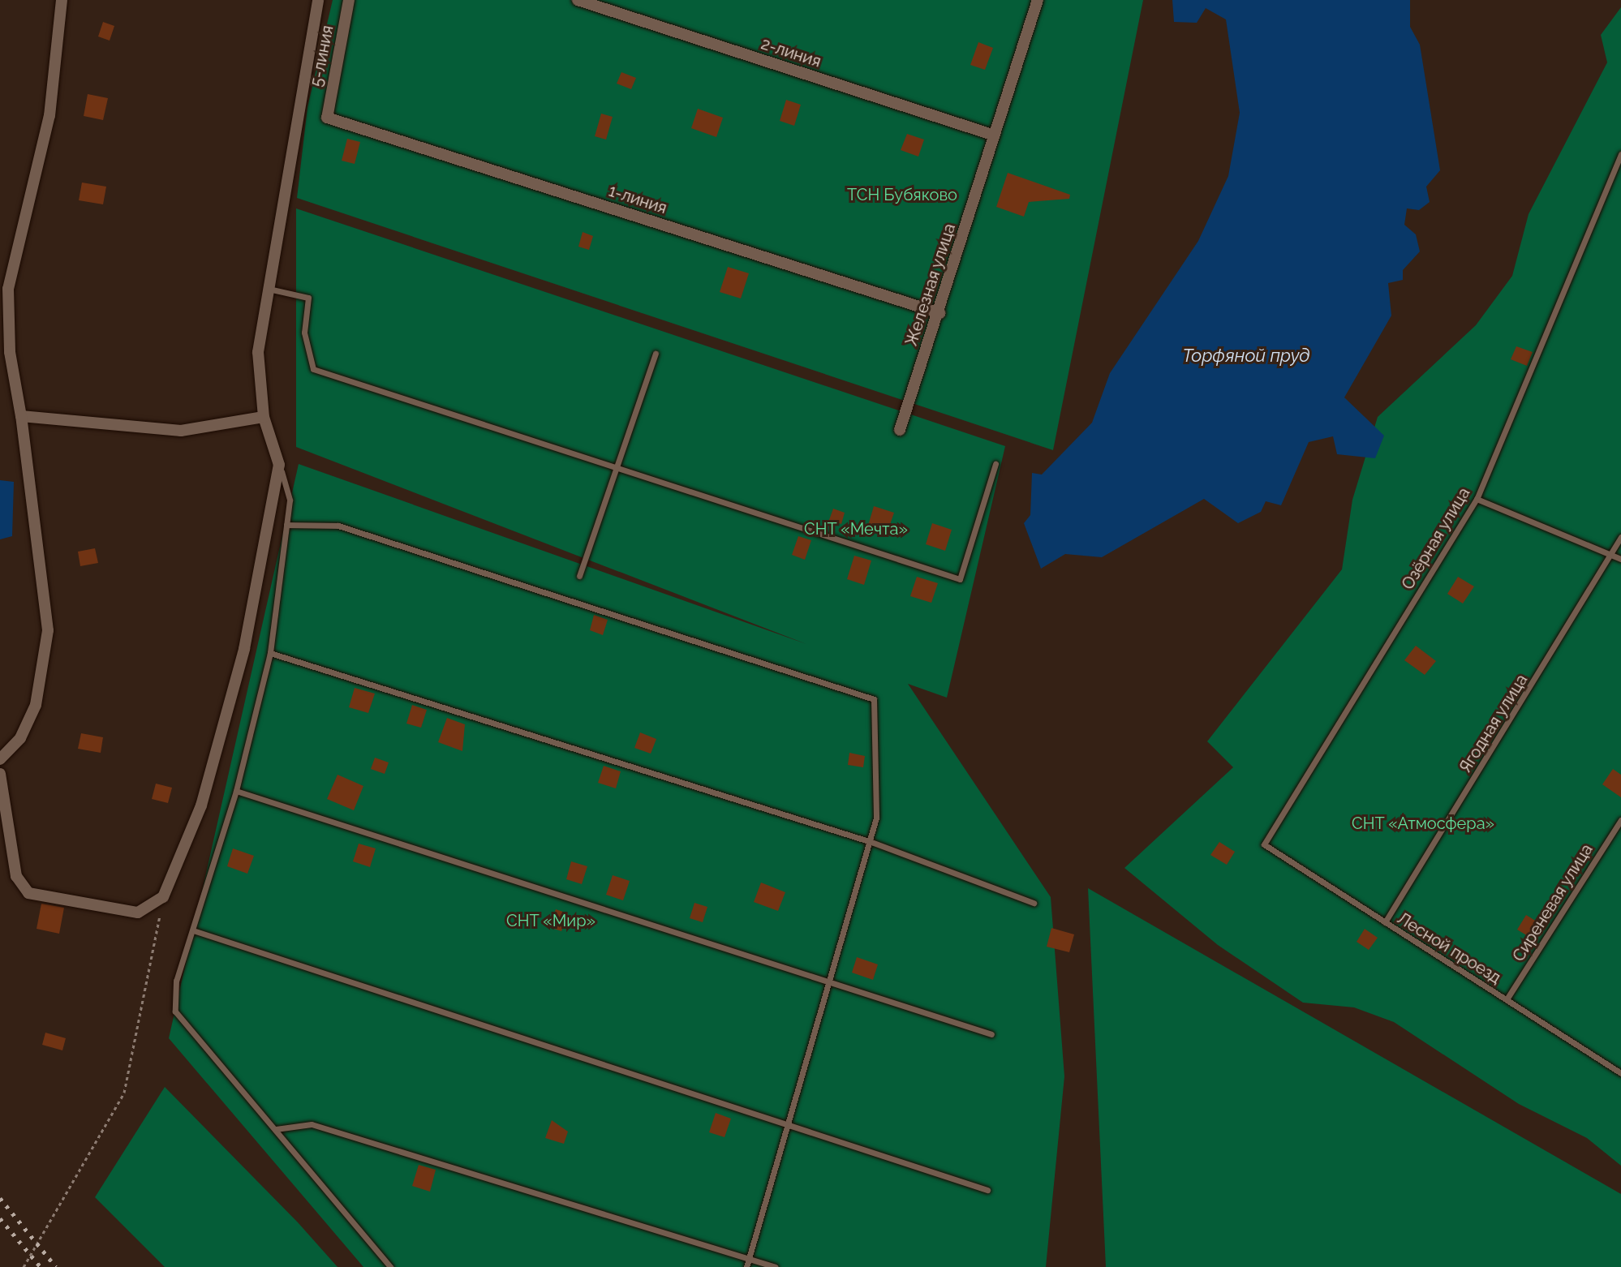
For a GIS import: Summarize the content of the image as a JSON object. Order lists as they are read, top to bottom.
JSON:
{
  "streets": {
    "street": [
      "2-линия",
      "5-линия",
      "1-линия",
      "Железная улица"
    ],
    "lane": [
      "Озёрная улица",
      "Ягодная улица",
      "Сиреневая улица",
      "Лесной проезд"
    ]
  },
  "crossings": [
    ["2-линия", "Железная улица"],
    ["5-линия", "1-линия"],
    ["1-линия", "Железная улица"],
    ["Озёрная улица", "Лесной проезд"],
    ["Ягодная улица", "Лесной проезд"],
    ["Сиреневая улица", "Лесной проезд"]
  ],
  "water": ["Торфяной пруд"],
  "parks": [
    "ТСН Бубяково",
    "СНТ «Мечта»",
    "СНТ «Атмосфера»",
    "СНТ «Мир»"
  ]
}
